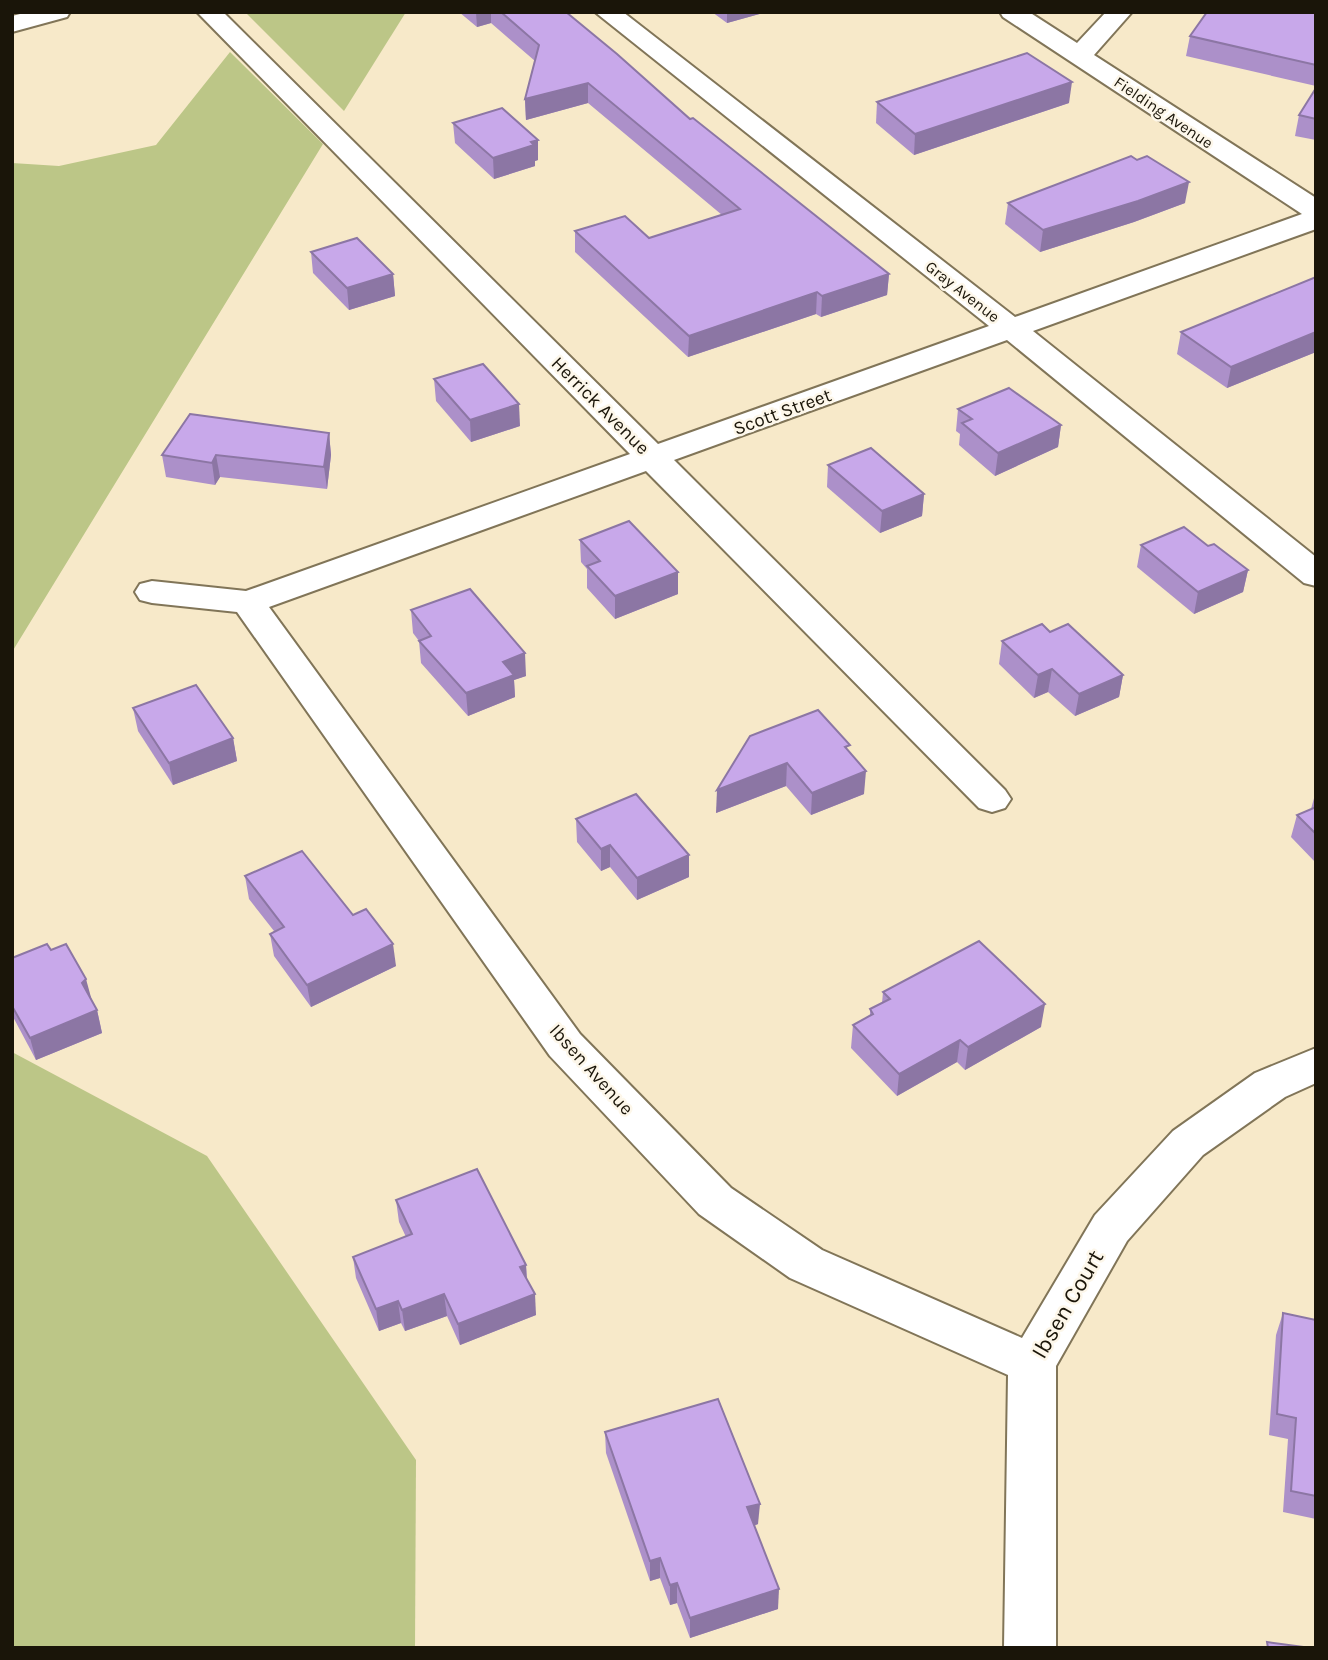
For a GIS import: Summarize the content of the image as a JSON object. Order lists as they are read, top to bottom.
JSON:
{
  "streets": {
    "street": [
      "Fielding Avenue",
      "Gray Avenue",
      "Herrick Avenue",
      "Scott Street",
      "Ibsen Avenue",
      "Ibsen Court"
    ]
  },
  "crossings": [
    ["Gray Avenue", "Scott Street"],
    ["Herrick Avenue", "Scott Street"],
    ["Scott Street", "Ibsen Avenue"],
    ["Ibsen Avenue", "Ibsen Court"]
  ]
}
